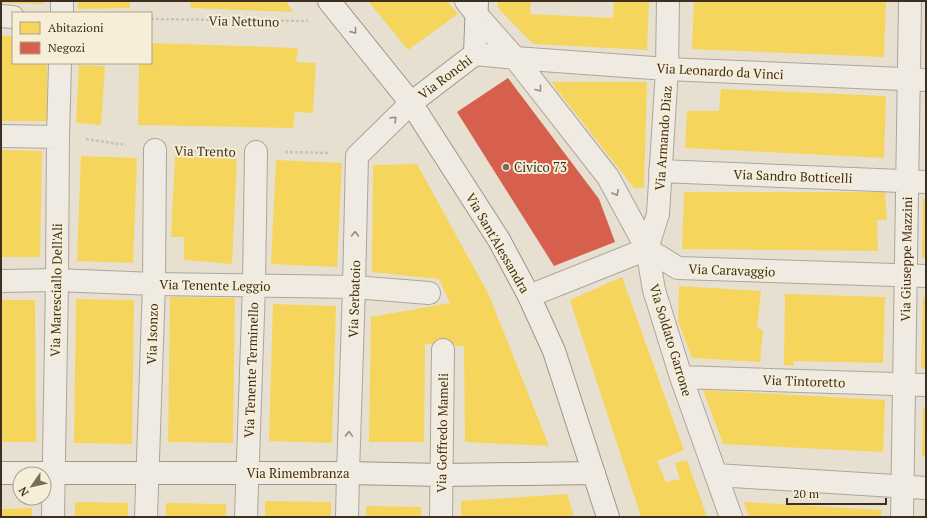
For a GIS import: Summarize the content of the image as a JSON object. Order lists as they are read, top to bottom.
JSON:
{
  "streets": {
    "street": [
      "Via Leonardo da Vinci",
      "Via Ronchi",
      "Via Armando Diaz",
      "Via Sandro Botticelli",
      "Via Sant'Alessandra",
      "Via Giuseppe Mazzini",
      "Via Caravaggio",
      "Via Tenente Leggio",
      "Via Maresciallo Dell'Ali",
      "Via Serbatoio",
      "Via Isonzo",
      "Via Soldato Garrone",
      "Via Tenente Terminello",
      "Via Tintoretto",
      "Via Goffredo Mameli",
      "Via Rimembranza"
    ],
    "path": ["Via Nettuno", "Via Trento"]
  },
  "crossings": [
    ["Via Nettuno", "Via Sant'Alessandra"],
    ["Via Leonardo da Vinci", "Via Ronchi"],
    ["Via Leonardo da Vinci", "Via Armando Diaz"],
    ["Via Leonardo da Vinci", "Via Giuseppe Mazzini"],
    ["Via Leonardo da Vinci", "Via Soldato Garrone"],
    ["Via Ronchi", "Via Sant'Alessandra"],
    ["Via Ronchi", "Via Serbatoio"],
    ["Via Ronchi", "Via Soldato Garrone"],
    ["Via Armando Diaz", "Via Sandro Botticelli"],
    ["Via Armando Diaz", "Via Caravaggio"],
    ["Via Armando Diaz", "Via Soldato Garrone"],
    ["Via Trento", "Via Isonzo"],
    ["Via Trento", "Via Tenente Terminello"],
    ["Via Sandro Botticelli", "Via Giuseppe Mazzini"],
    ["Via Sant'Alessandra", "Via Serbatoio"],
    ["Via Sant'Alessandra", "Via Rimembranza"],
    ["Via Giuseppe Mazzini", "Via Caravaggio"],
    ["Via Giuseppe Mazzini", "Via Tintoretto"],
    ["Via Caravaggio", "Via Soldato Garrone"],
    ["Via Tenente Leggio", "Via Maresciallo Dell'Ali"],
    ["Via Tenente Leggio", "Via Serbatoio"],
    ["Via Tenente Leggio", "Via Isonzo"],
    ["Via Tenente Leggio", "Via Tenente Terminello"],
    ["Via Maresciallo Dell'Ali", "Via Rimembranza"],
    ["Via Serbatoio", "Via Rimembranza"],
    ["Via Isonzo", "Via Rimembranza"],
    ["Via Soldato Garrone", "Via Tintoretto"],
    ["Via Tenente Terminello", "Via Rimembranza"],
    ["Via Goffredo Mameli", "Via Rimembranza"]
  ],
  "one_way": ["Via Serbatoio", "Via Soldato Garrone"],
  "places": ["Civico 73"],
  "legend": ["Abitazioni", "Negozi"],
  "scale_bar": "20 m",
  "north": "bottom left"
}
